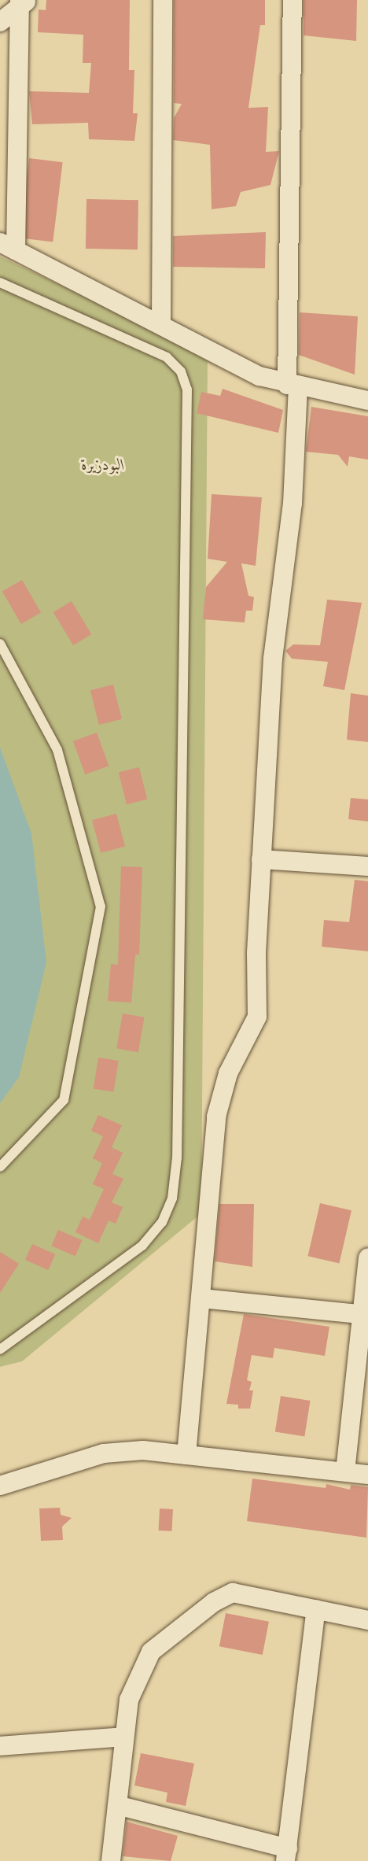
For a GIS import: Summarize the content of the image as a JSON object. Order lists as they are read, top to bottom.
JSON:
{
  "parks": ["البودزيرة"]
}
